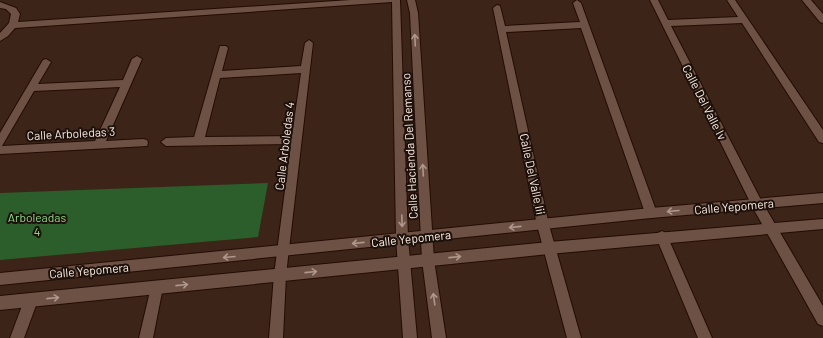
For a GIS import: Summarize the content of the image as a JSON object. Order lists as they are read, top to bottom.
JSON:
{
  "streets": {
    "street": [
      "Calle Del Valle Iv",
      "Calle Arboledas 3",
      "Calle Arboledas 4",
      "Calle Hacienda Del Remanso",
      "Calle Del Valle Iii",
      "Calle Yepomera"
    ]
  },
  "crossings": [
    ["Calle Del Valle Iv", "Calle Yepomera"],
    ["Calle Arboledas 4", "Calle Yepomera"],
    ["Calle Hacienda Del Remanso", "Calle Yepomera"],
    ["Calle Del Valle Iii", "Calle Yepomera"]
  ],
  "parks": ["Arboleadas 4"]
}
